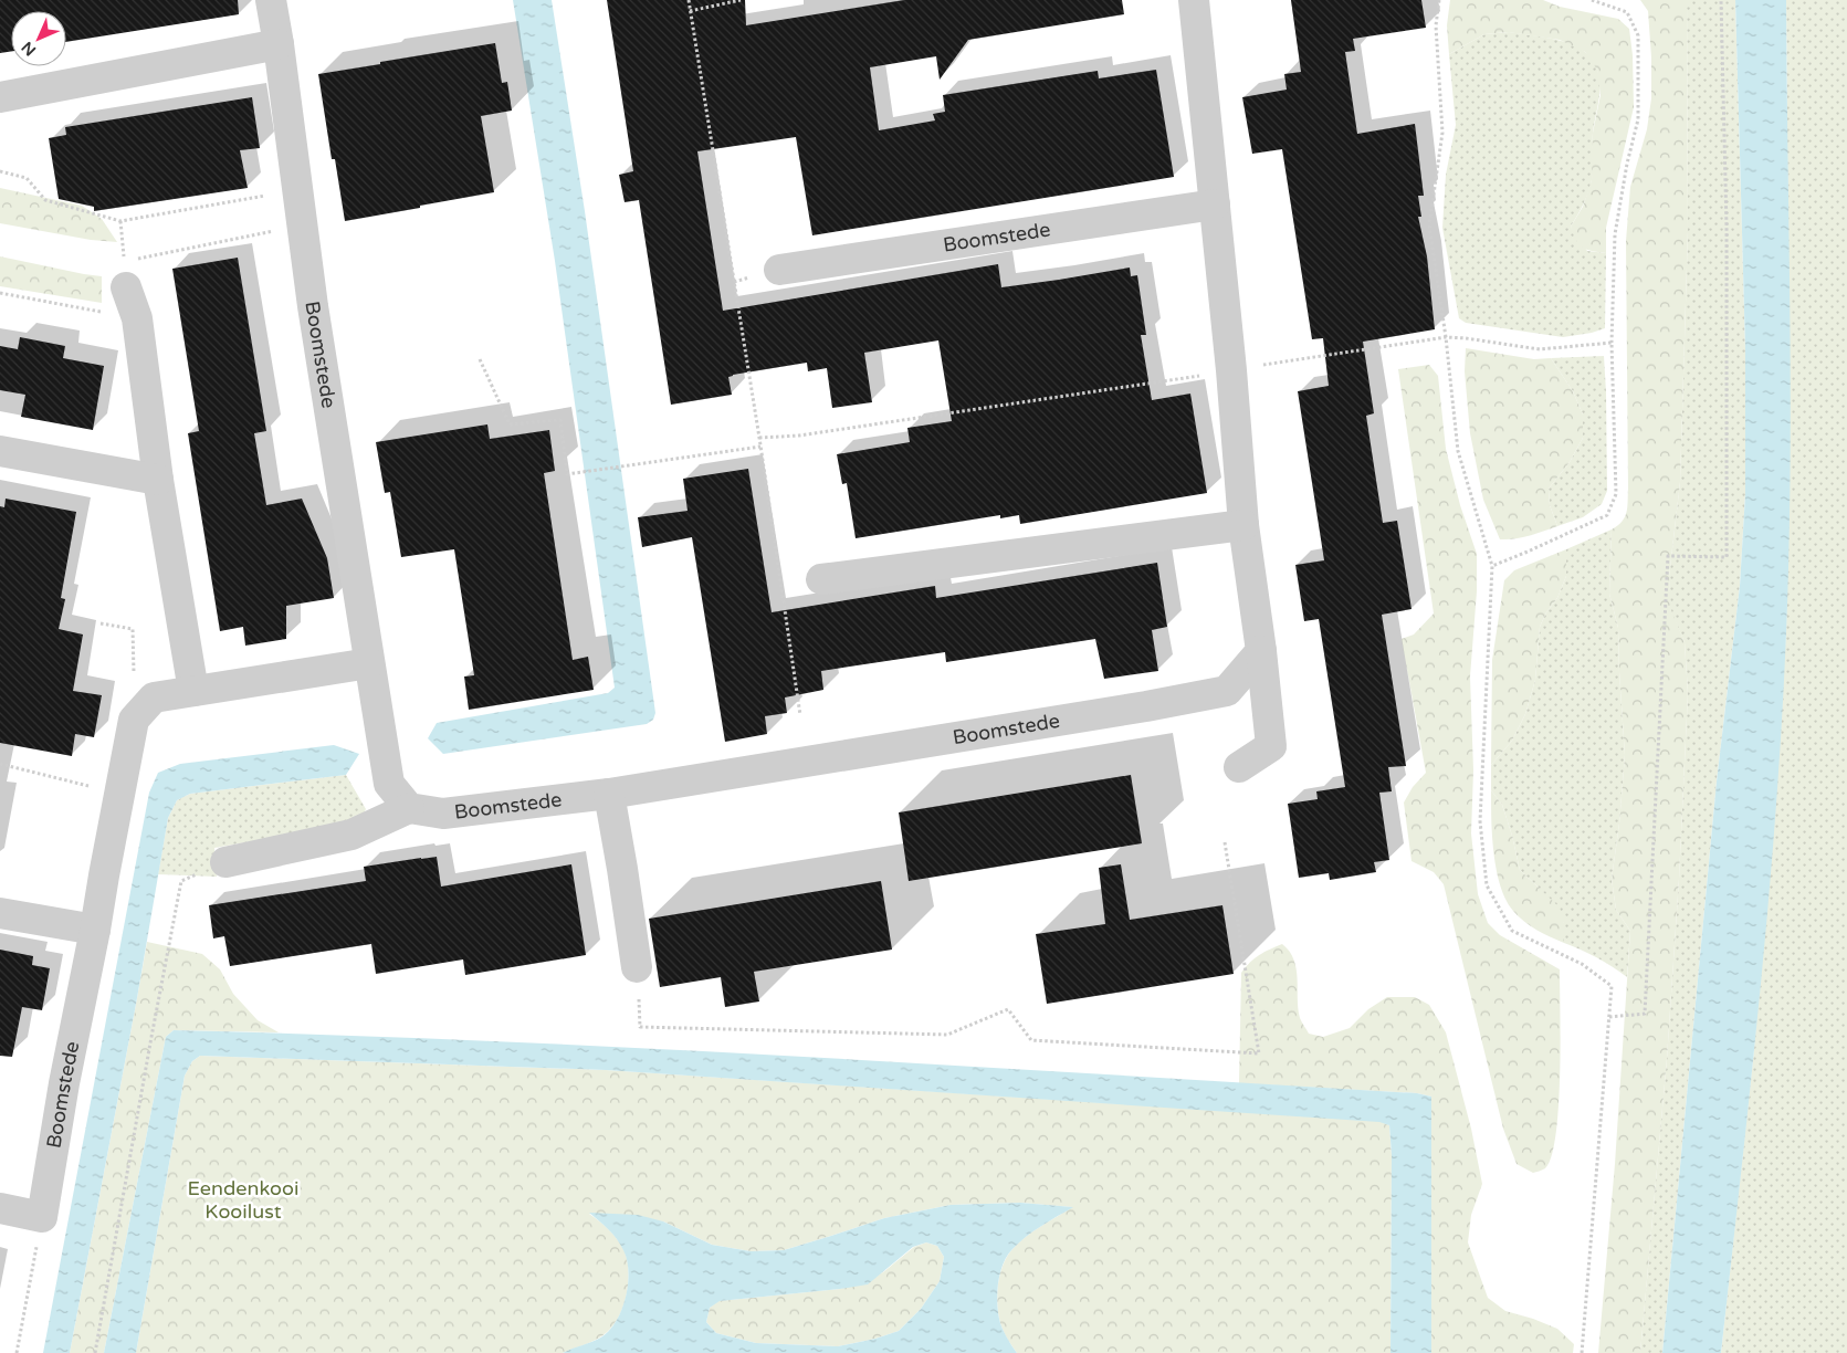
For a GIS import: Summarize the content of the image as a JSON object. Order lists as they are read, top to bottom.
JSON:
{
  "streets": {
    "street": ["Boomstede"]
  },
  "parks": ["Eendenkooi Kooilust"],
  "north": "bottom left"
}
